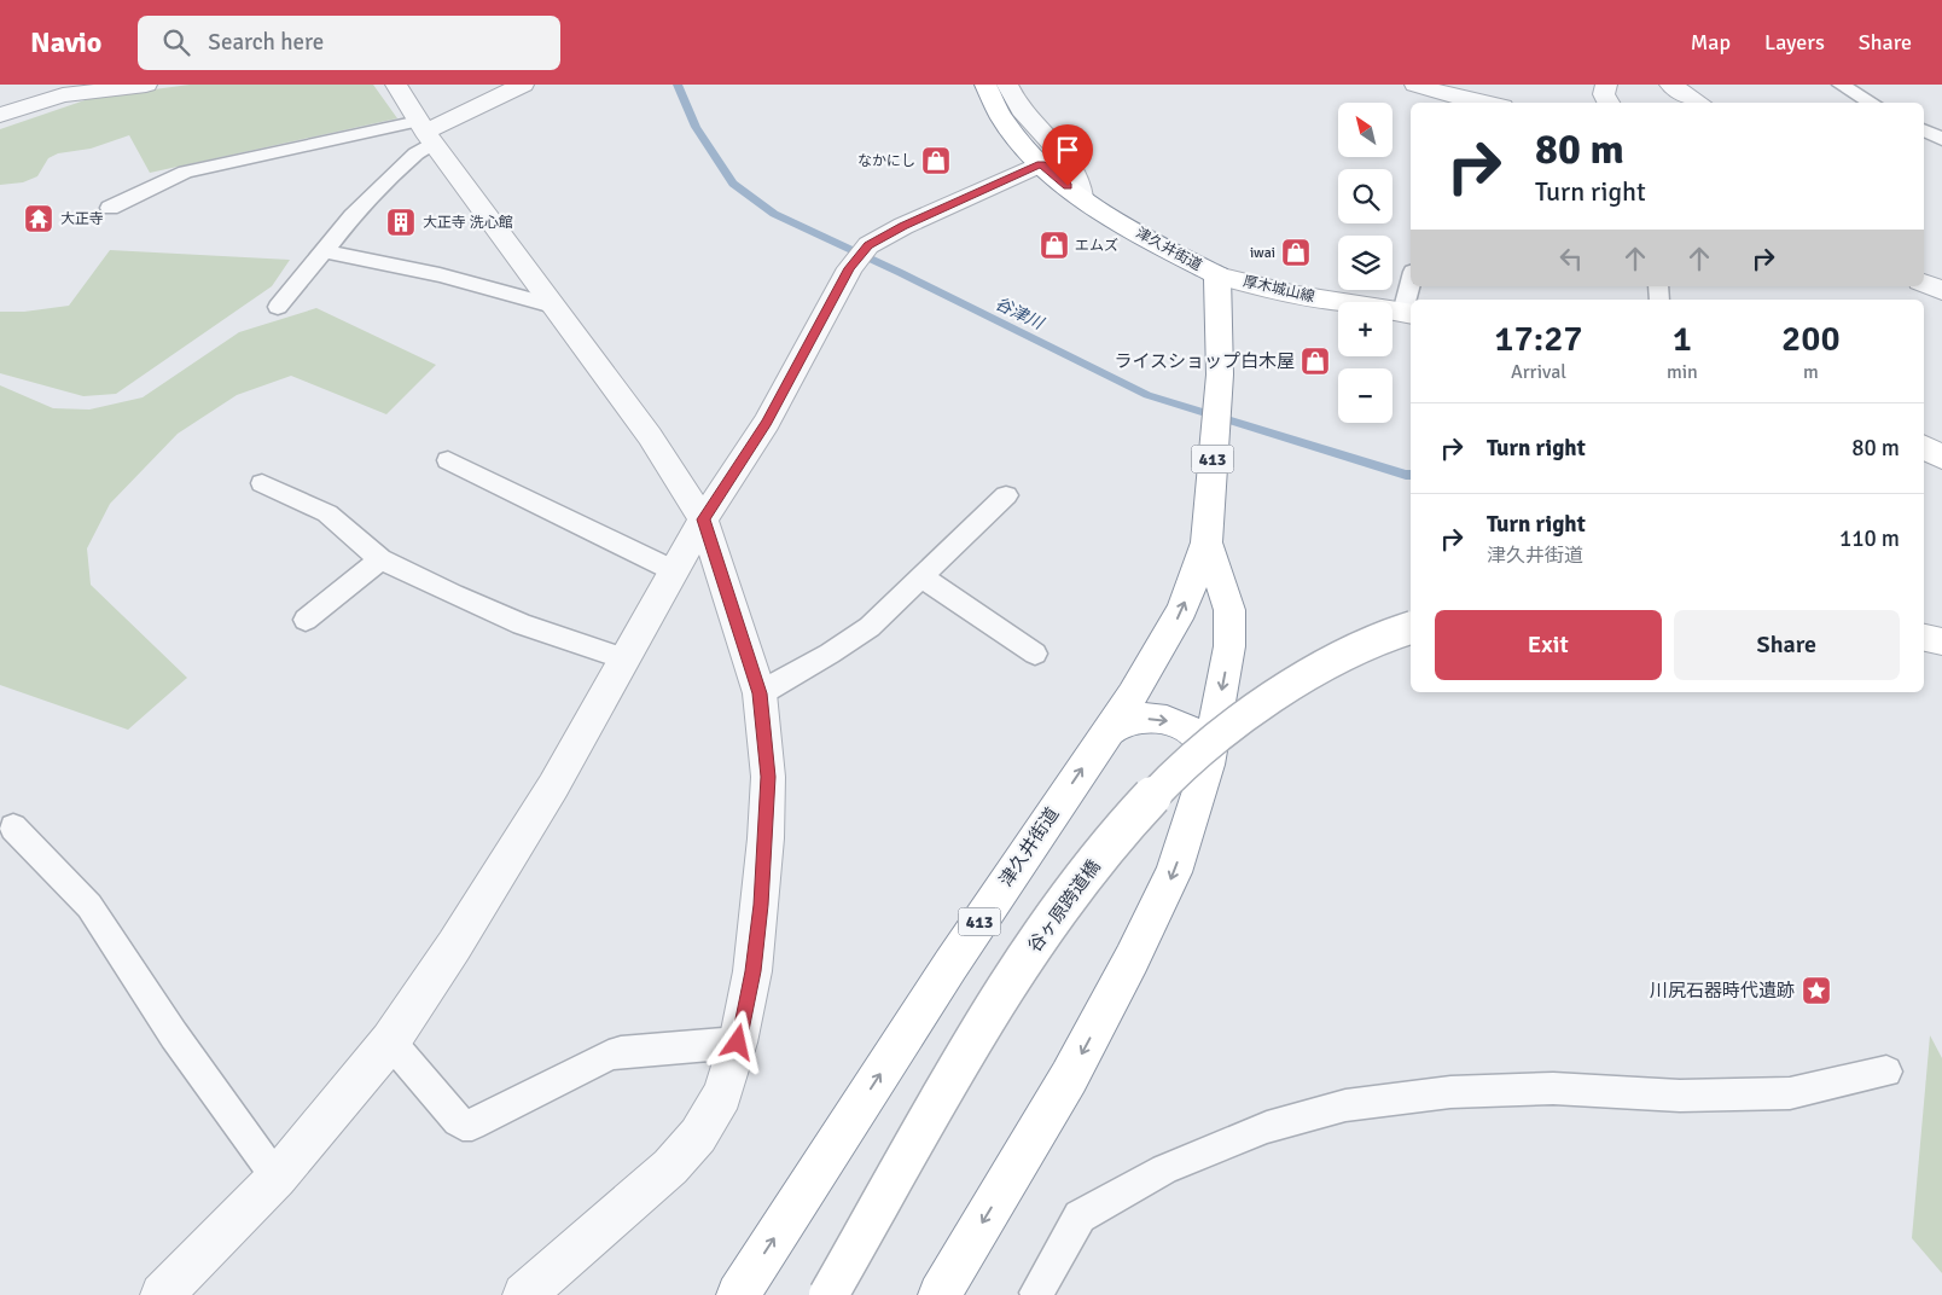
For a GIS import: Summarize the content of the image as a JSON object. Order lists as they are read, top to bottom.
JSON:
{
  "streets": {
    "main road": [
      "津久井街道",
      "厚木城山線",
      "413",
      "谷ヶ原跨道橋"
    ]
  },
  "crossings": [
    ["津久井街道", "厚木城山線"],
    ["津久井街道", "413"]
  ],
  "water": ["谷津川"],
  "places": {
    "shop": [
      "なかにし",
      "エムズ",
      "iwai",
      "ライスショップ白木屋"
    ],
    "temple": ["大正寺"],
    "building": ["大正寺 洗心館"],
    "place": ["川尻石器時代遺跡"]
  },
  "north": "top left",
  "page": {
    "header": "Navio",
    "search": "Search here",
    "nav": ["Map", "Layers", "Share"],
    "map_buttons": ["+", "−"],
    "turn": ["80 m", "Turn right"],
    "eta": [
      "17:27",
      "Arrival",
      "1",
      "min",
      "200",
      "m"
    ],
    "list": [
      {
        "name": "Turn right",
        "value": "80 m"
      },
      {
        "name": "Turn right",
        "note": "津久井街道",
        "value": "110 m"
      }
    ],
    "buttons": ["Exit", "Share"]
  }
}
